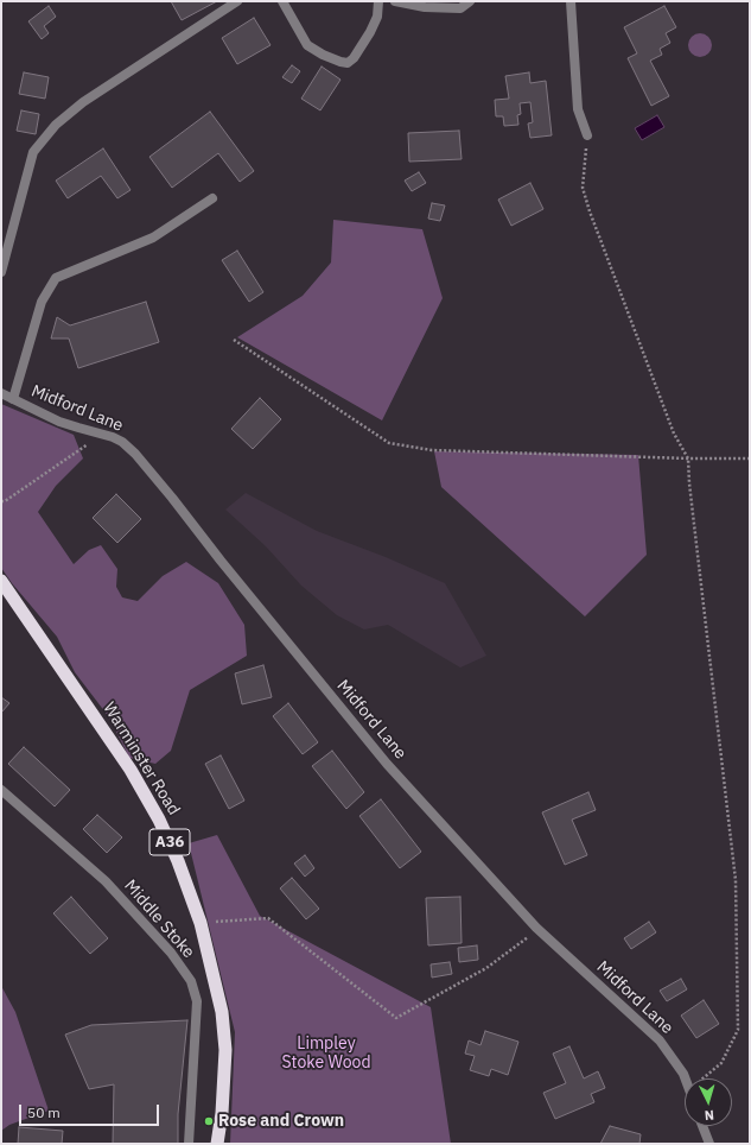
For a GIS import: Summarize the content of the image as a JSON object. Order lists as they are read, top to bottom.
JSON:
{
  "streets": {
    "highway": ["Warminster Road", "A36"],
    "street": ["Midford Lane", "Middle Stoke"]
  },
  "parks": ["Limpley Stoke Wood"],
  "places": ["Rose and Crown"],
  "scale_bar": "50 m",
  "north": "bottom"
}
